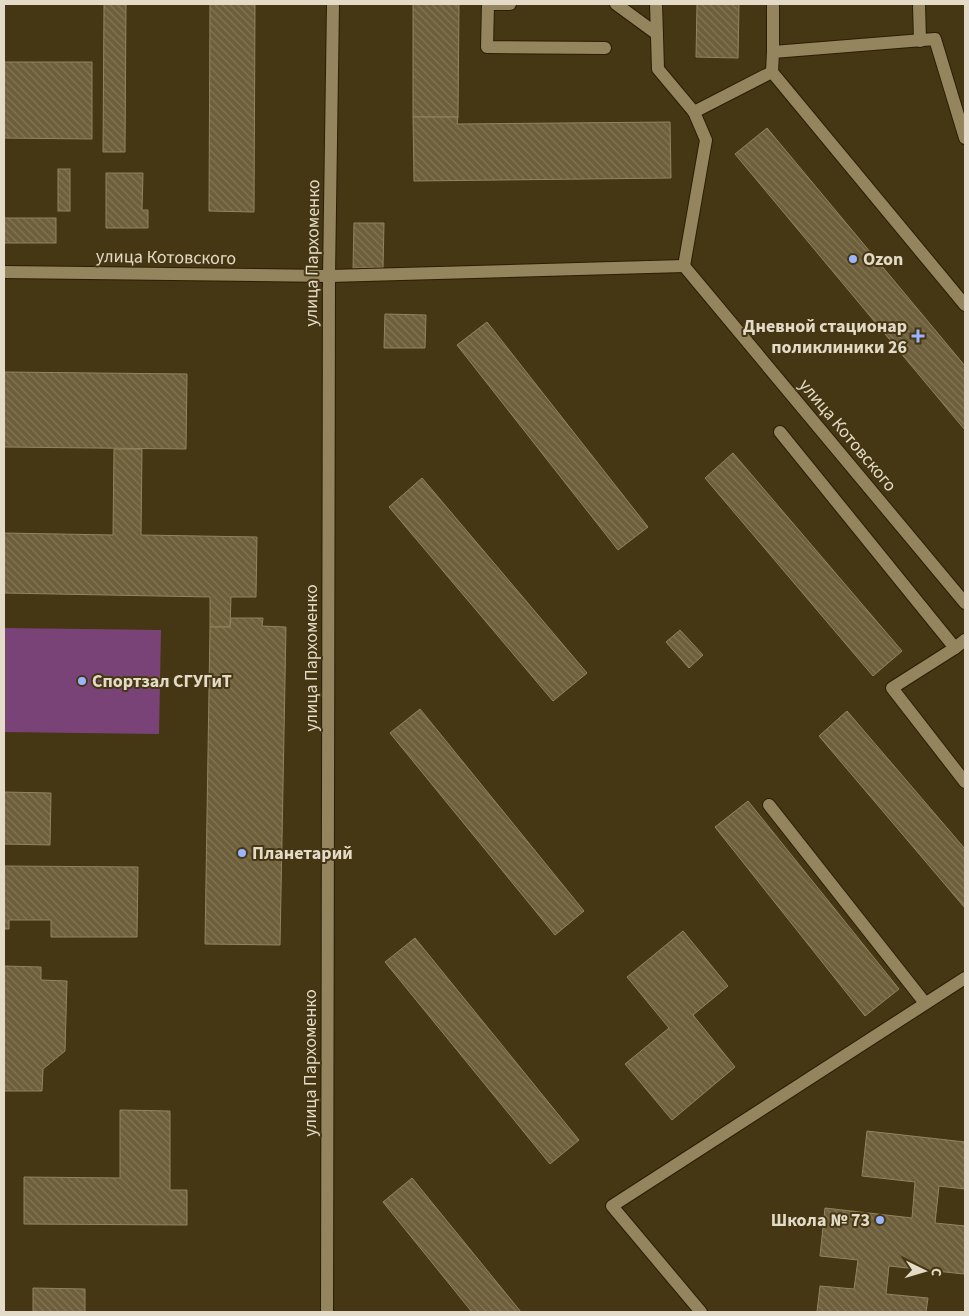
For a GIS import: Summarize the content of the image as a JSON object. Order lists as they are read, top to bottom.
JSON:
{
  "streets": {
    "street": ["улица Пархоменко", "улица Котовского"]
  },
  "crossings": [
    ["улица Пархоменко", "улица Котовского"]
  ],
  "places": {
    "other": [
      "Ozon",
      "Спортзал СГУГиТ",
      "Планетарий",
      "Школа № 73"
    ],
    "health": ["Дневной стационар поликлиники 26"]
  },
  "north": "right"
}
